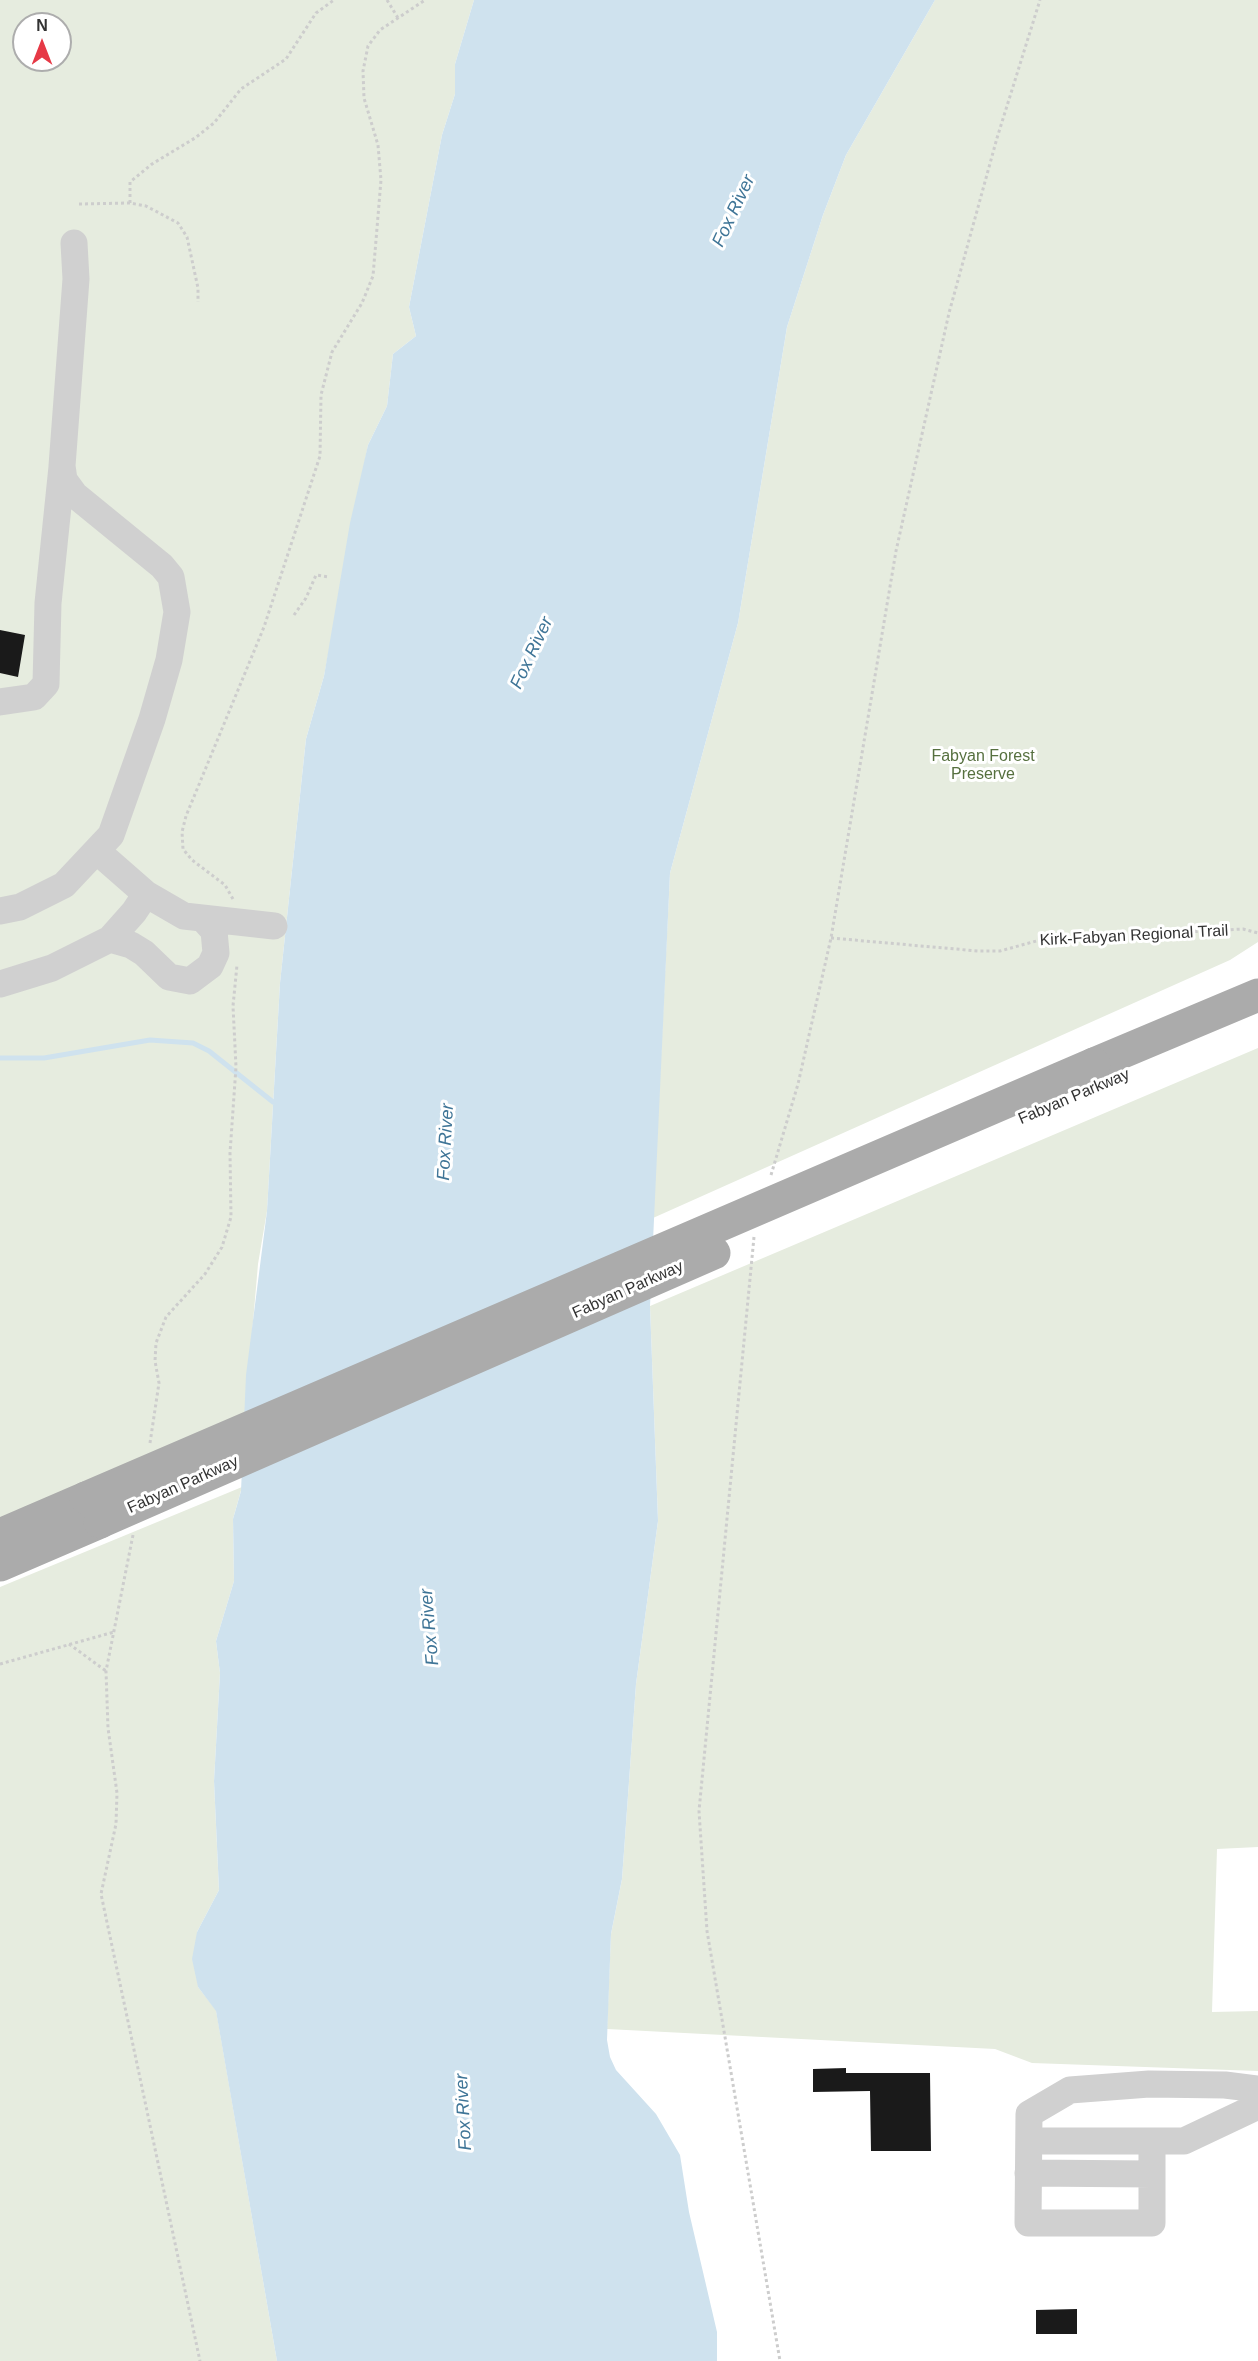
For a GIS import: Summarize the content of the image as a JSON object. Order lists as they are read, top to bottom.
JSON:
{
  "streets": {
    "main road": ["Fabyan Parkway"],
    "path": ["Kirk-Fabyan Regional Trail"]
  },
  "water": ["Fox River"],
  "parks": ["Fabyan Forest Preserve"],
  "north": "top"
}
